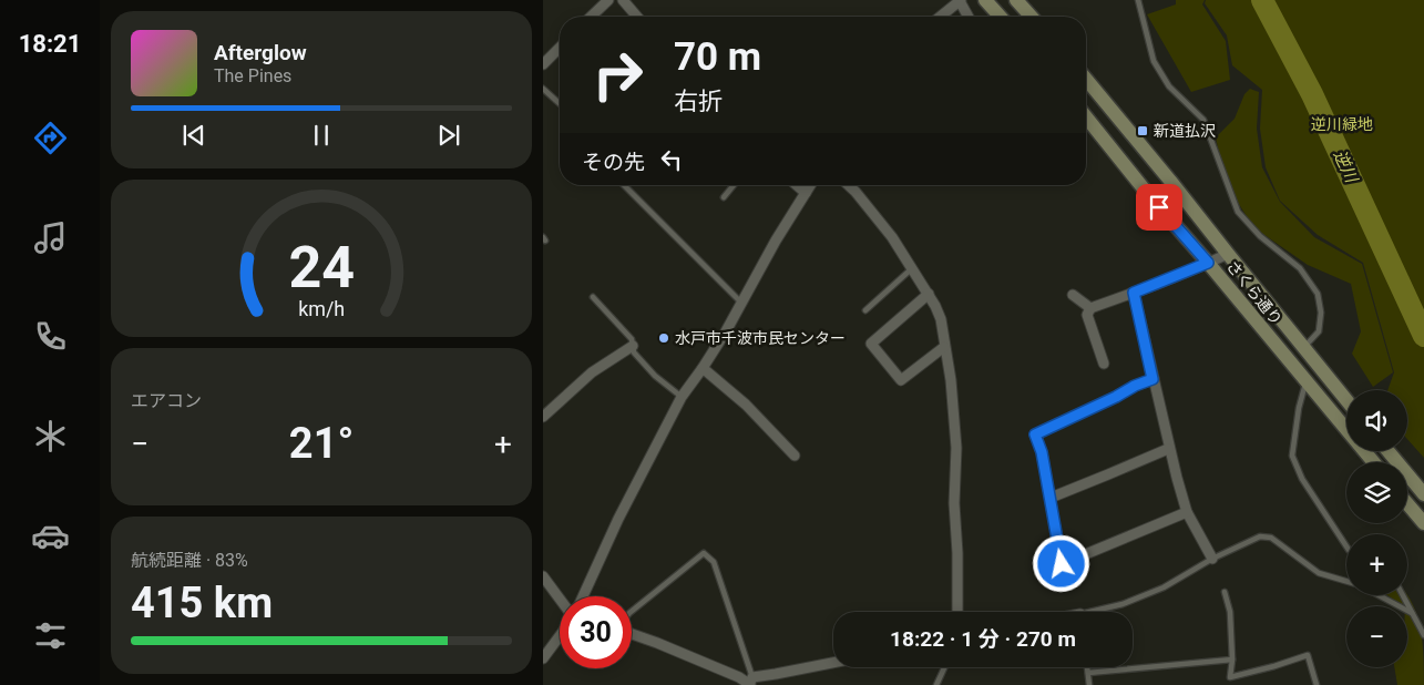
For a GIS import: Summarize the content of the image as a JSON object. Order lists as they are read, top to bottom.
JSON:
{
  "streets": {
    "street": ["さくら通り"]
  },
  "water": ["逆川"],
  "parks": ["逆川緑地"],
  "places": {
    "transit": ["新道払沢"],
    "other": ["水戸市千波市民センター"]
  },
  "page": {
    "tabs": "18:21",
    "turn": ["70 m", "右折"],
    "song": ["Afterglow", "The Pines"],
    "then": "その先",
    "tile": [
      "エアコン",
      ["航続距離 · 83%", "415 km"]
    ],
    "map_buttons": ["+", "−"],
    "heat": ["−", "21°", "+"],
    "limit": "30",
    "trip": "18:22 · 1 分 · 270 m",
    "gauge": ["24", "km/h"]
  }
}
